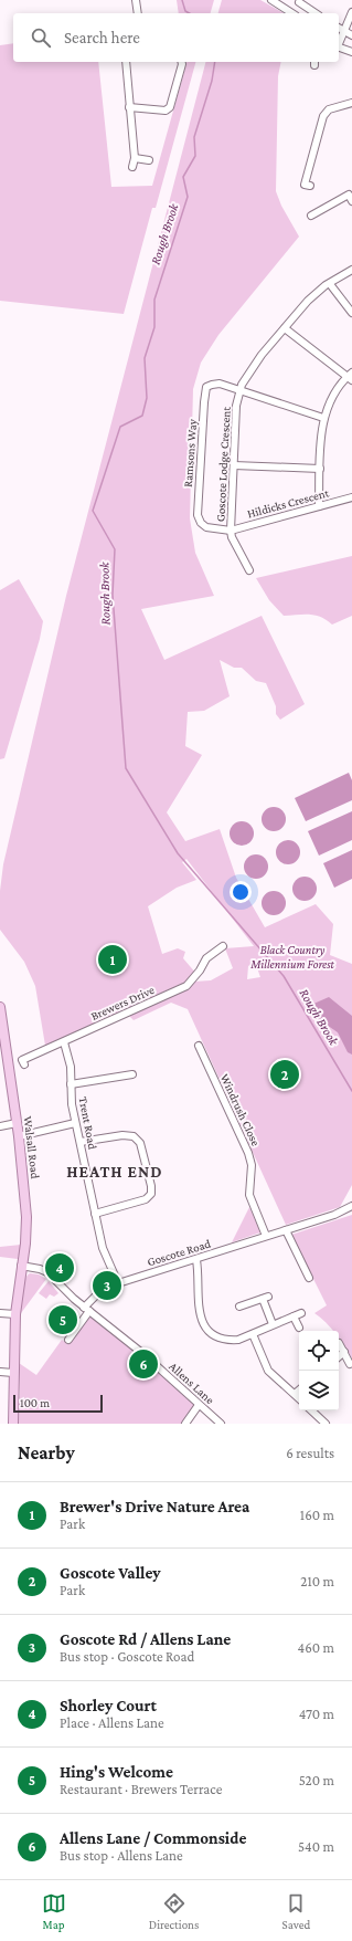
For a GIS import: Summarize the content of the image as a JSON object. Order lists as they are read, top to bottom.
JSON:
{
  "streets": {
    "main road": ["Walsall Road"],
    "street": [
      "Ramsons Way",
      "Goscote Lodge Crescent",
      "Hildicks Crescent",
      "Brewers Drive",
      "Windrush Close",
      "Trent Road",
      "Goscote Road",
      "Allens Lane"
    ]
  },
  "crossings": [
    ["Ramsons Way", "Goscote Lodge Crescent"],
    ["Ramsons Way", "Hildicks Crescent"],
    ["Goscote Lodge Crescent", "Hildicks Crescent"],
    ["Brewers Drive", "Trent Road"],
    ["Windrush Close", "Goscote Road"],
    ["Trent Road", "Goscote Road"],
    ["Walsall Road", "Allens Lane"],
    ["Goscote Road", "Allens Lane"]
  ],
  "districts": ["HEATH END"],
  "water": ["Rough Brook"],
  "parks": ["Black Country Millennium Forest"],
  "scale_bar": "100 m",
  "page": {
    "search": "Search here",
    "pins": [
      "1",
      "2",
      "4",
      "3",
      "5",
      "6"
    ],
    "scale": "100 m",
    "heading": ["Nearby", "6 results"],
    "list": [
      {
        "mark": "1",
        "name": "Brewer's Drive Nature Area",
        "note": "Park",
        "value": "160 m"
      },
      {
        "mark": "2",
        "name": "Goscote Valley",
        "note": "Park",
        "value": "210 m"
      },
      {
        "mark": "3",
        "name": "Goscote Rd / Allens Lane",
        "note": "Bus stop · Goscote Road",
        "value": "460 m"
      },
      {
        "mark": "4",
        "name": "Shorley Court",
        "note": "Place · Allens Lane",
        "value": "470 m"
      },
      {
        "mark": "5",
        "name": "Hing's Welcome",
        "note": "Restaurant · Brewers Terrace",
        "value": "520 m"
      },
      {
        "mark": "6",
        "name": "Allens Lane / Commonside",
        "note": "Bus stop · Allens Lane",
        "value": "540 m"
      }
    ],
    "nav": ["Map", "Directions", "Saved"]
  }
}
